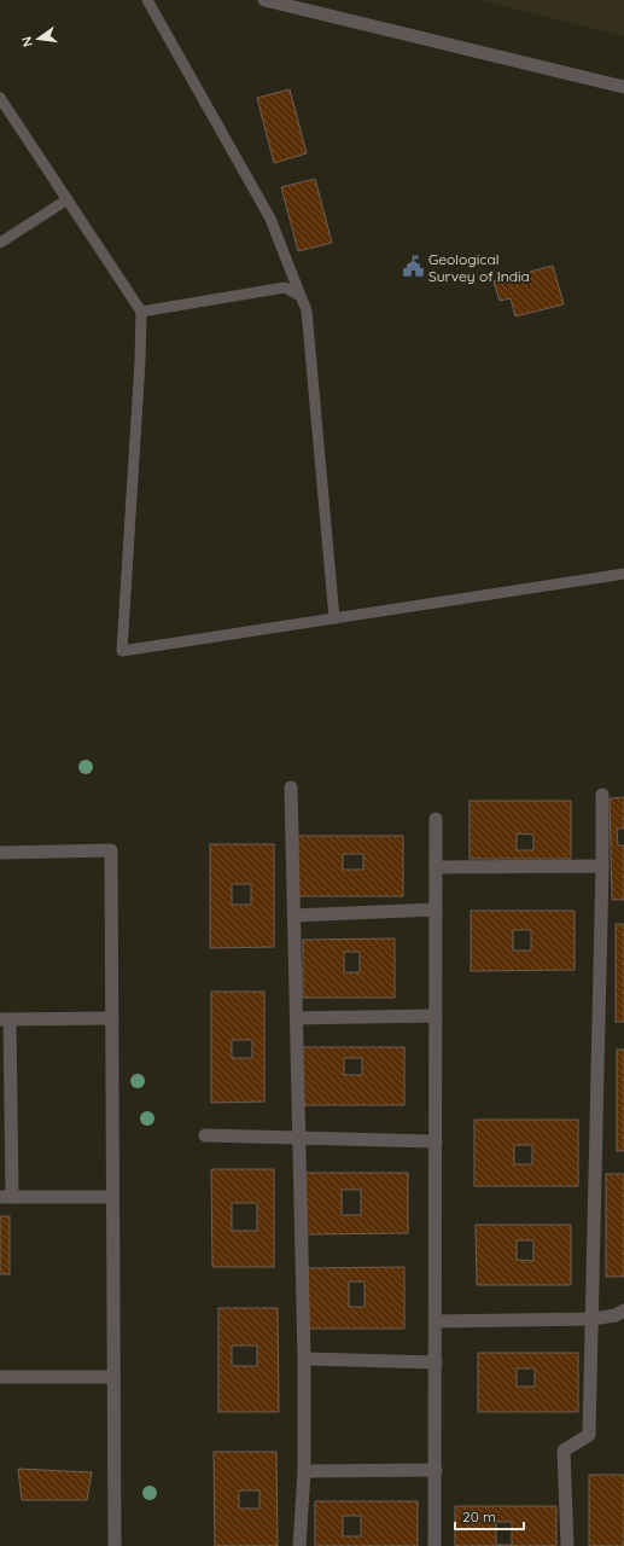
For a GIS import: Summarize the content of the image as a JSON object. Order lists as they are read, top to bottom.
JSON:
{
  "places": {
    "public building": ["Geological Survey of India"]
  },
  "scale_bar": "20 m",
  "north": "left"
}
